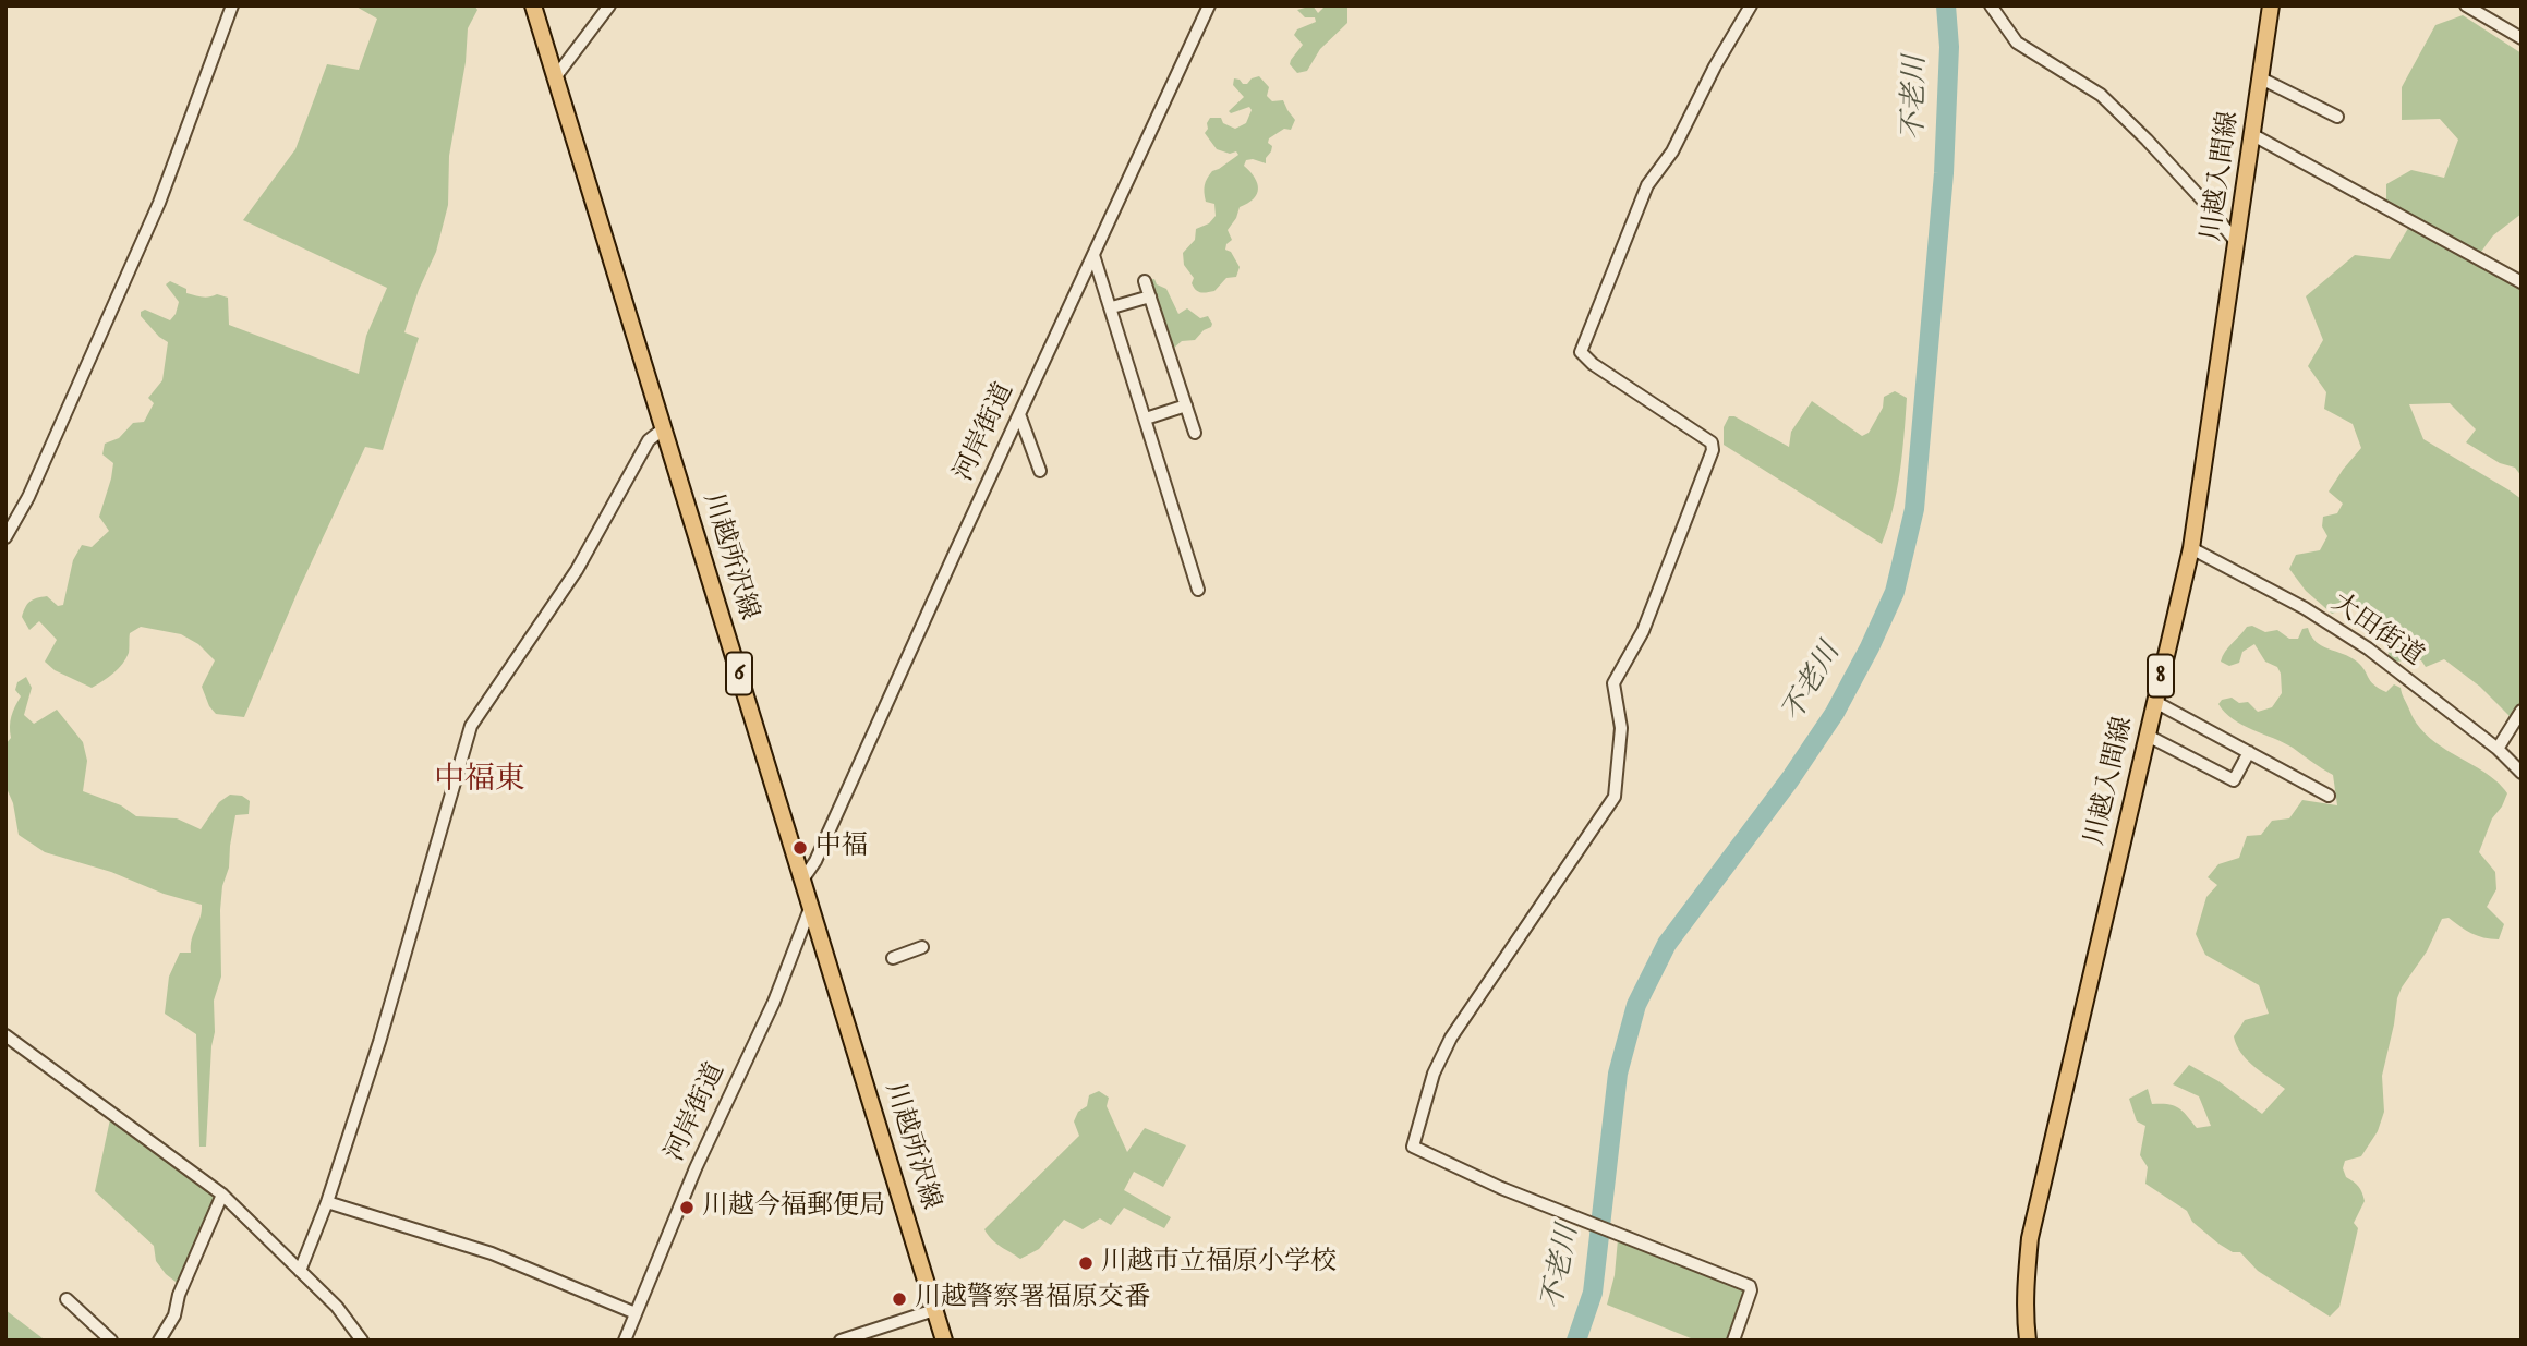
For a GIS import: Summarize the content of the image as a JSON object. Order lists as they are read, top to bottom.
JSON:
{
  "streets": {
    "main road": [
      "川越入間線",
      "川越所沢線",
      "6",
      "8"
    ],
    "street": ["河岸街道", "大田街道"]
  },
  "crossings": [
    ["川越入間線", "大田街道"],
    ["河岸街道", "川越所沢線"]
  ],
  "districts": ["中福東"],
  "water": ["不老川"],
  "places": [
    "中福",
    "川越今福郵便局",
    "川越市立福原小学校",
    "川越警察署福原交番"
  ]
}
